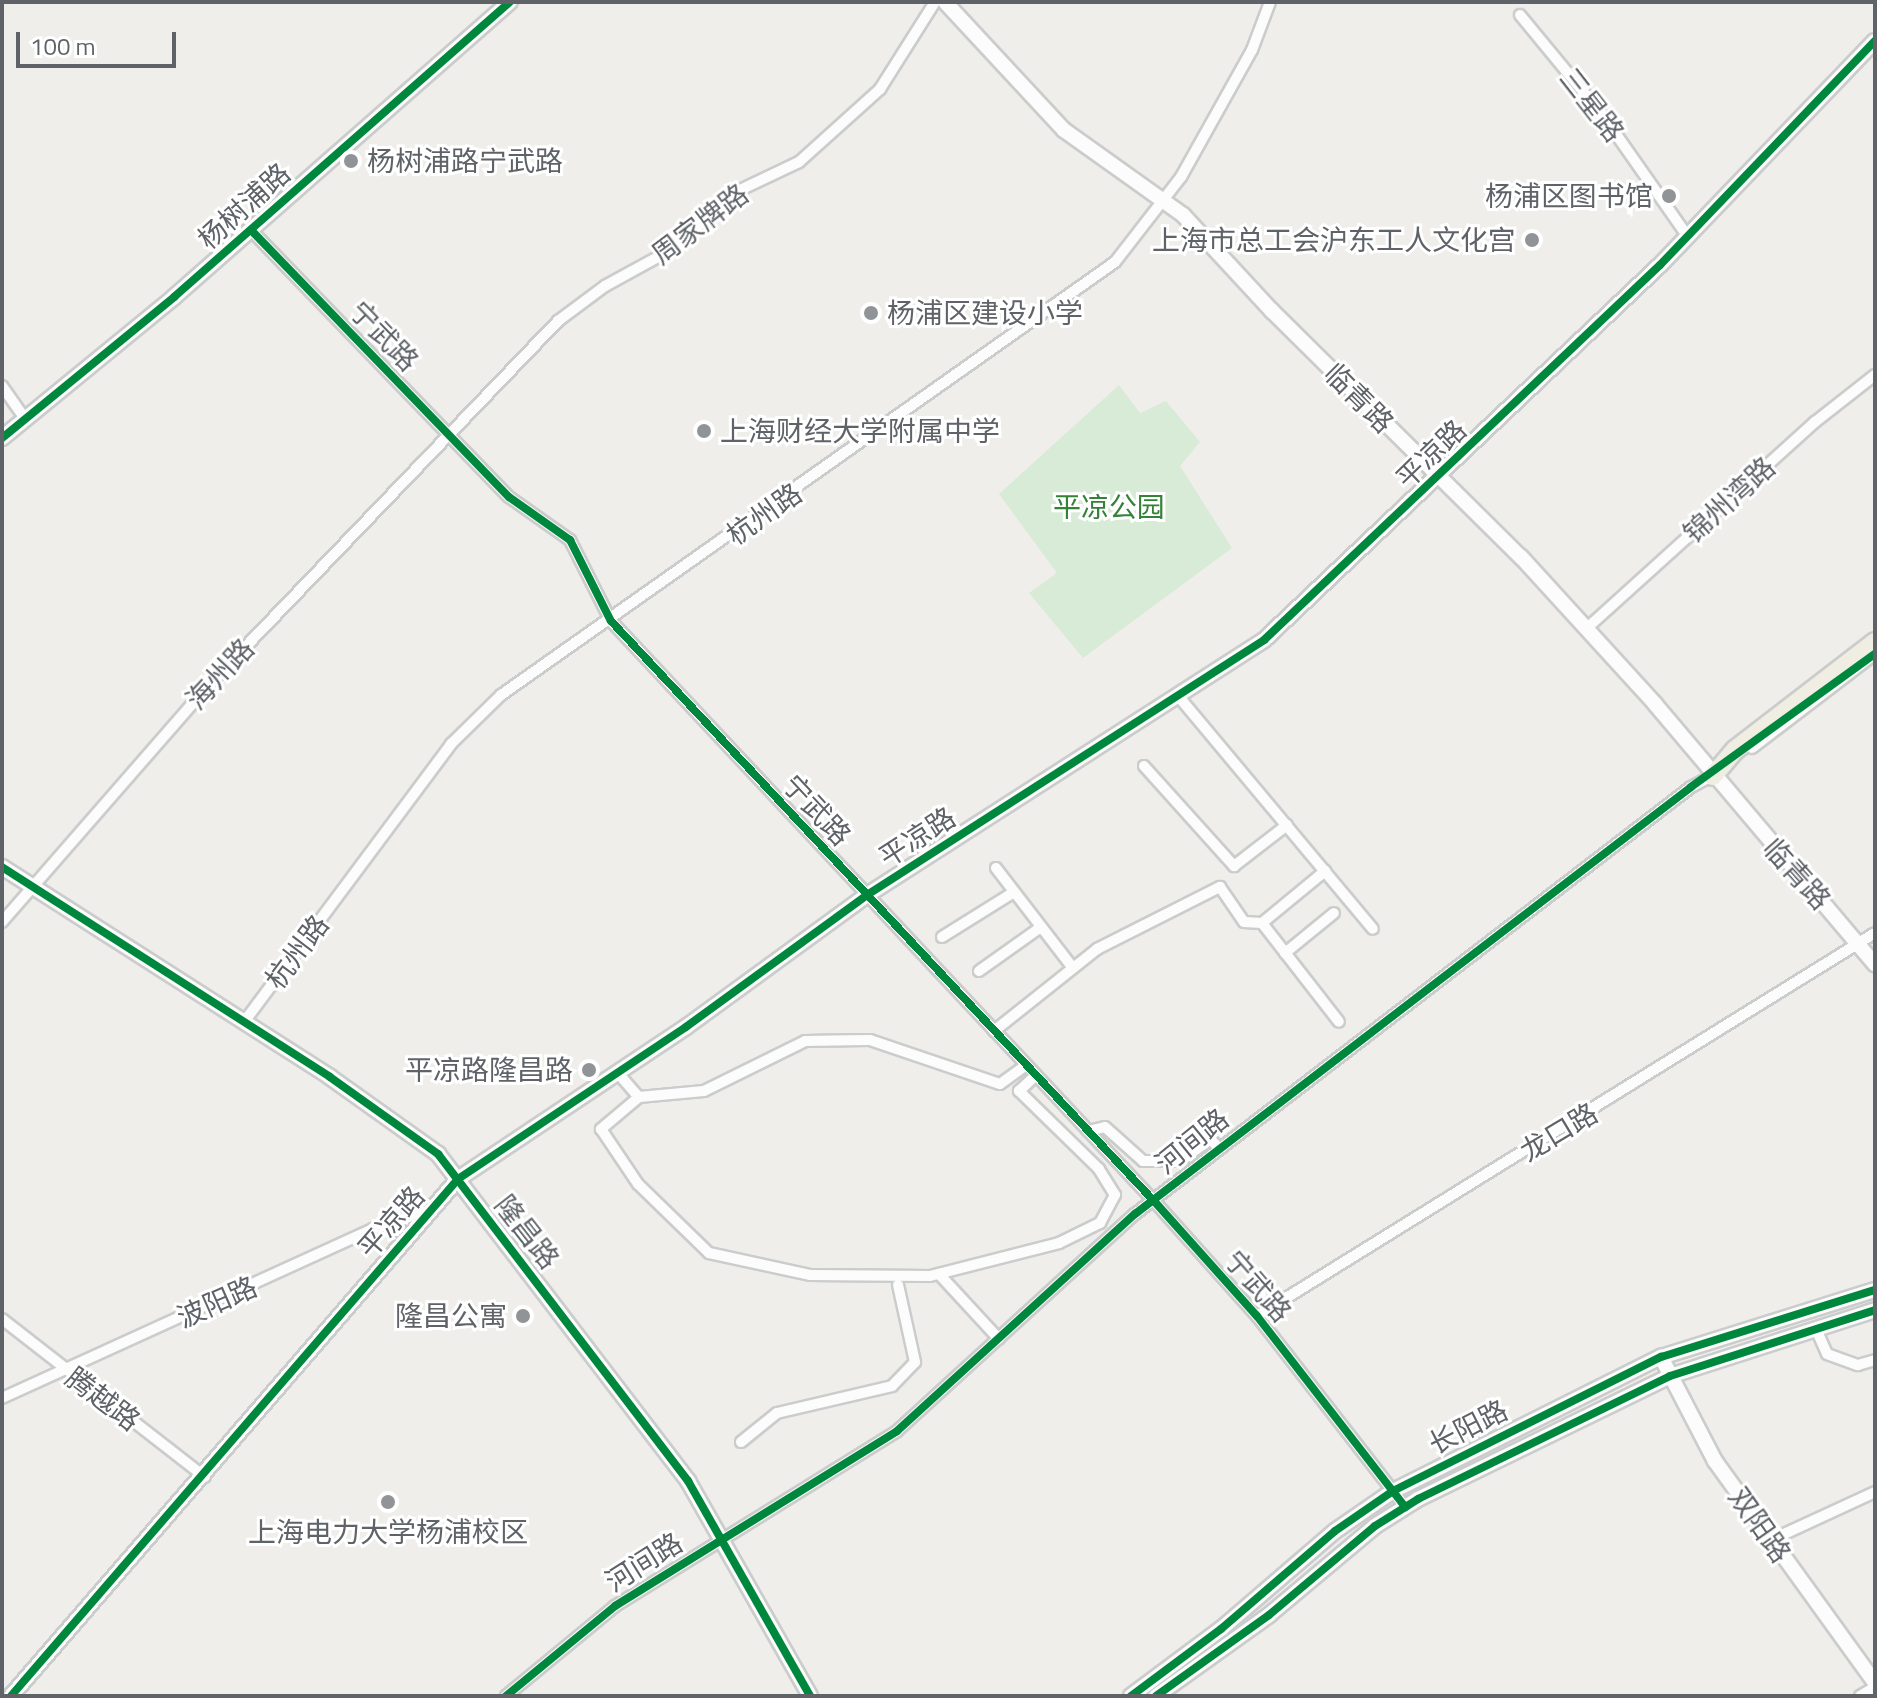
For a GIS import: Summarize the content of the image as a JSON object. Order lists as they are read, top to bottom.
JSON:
{
  "streets": {
    "main road": [
      "杨树浦路",
      "临青路",
      "平凉路",
      "隆昌路",
      "长阳路",
      "双阳路"
    ],
    "street": [
      "三星路",
      "周家牌路",
      "宁武路",
      "锦州湾路",
      "杭州路",
      "海州路",
      "龙口路",
      "河间路",
      "波阳路",
      "腾越路"
    ]
  },
  "crossings": [
    ["三星路", "平凉路"],
    ["杨树浦路", "宁武路"],
    ["周家牌路", "宁武路"],
    ["周家牌路", "海州路"],
    ["宁武路", "平凉路"],
    ["宁武路", "杭州路"],
    ["宁武路", "海州路"],
    ["宁武路", "龙口路"],
    ["宁武路", "河间路"],
    ["宁武路", "长阳路"],
    ["临青路", "平凉路"],
    ["临青路", "锦州湾路"],
    ["临青路", "杭州路"],
    ["临青路", "龙口路"],
    ["临青路", "河间路"],
    ["平凉路", "隆昌路"],
    ["平凉路", "波阳路"],
    ["平凉路", "腾越路"],
    ["杭州路", "隆昌路"],
    ["海州路", "隆昌路"],
    ["河间路", "隆昌路"],
    ["波阳路", "腾越路"],
    ["长阳路", "双阳路"]
  ],
  "parks": ["平凉公园"],
  "places": [
    "杨树浦路宁武路",
    "杨浦区图书馆",
    "上海市总工会沪东工人文化宫",
    "杨浦区建设小学",
    "上海财经大学附属中学",
    "平凉路隆昌路",
    "隆昌公寓",
    "上海电力大学杨浦校区"
  ],
  "scale_bar": "100 m"
}
